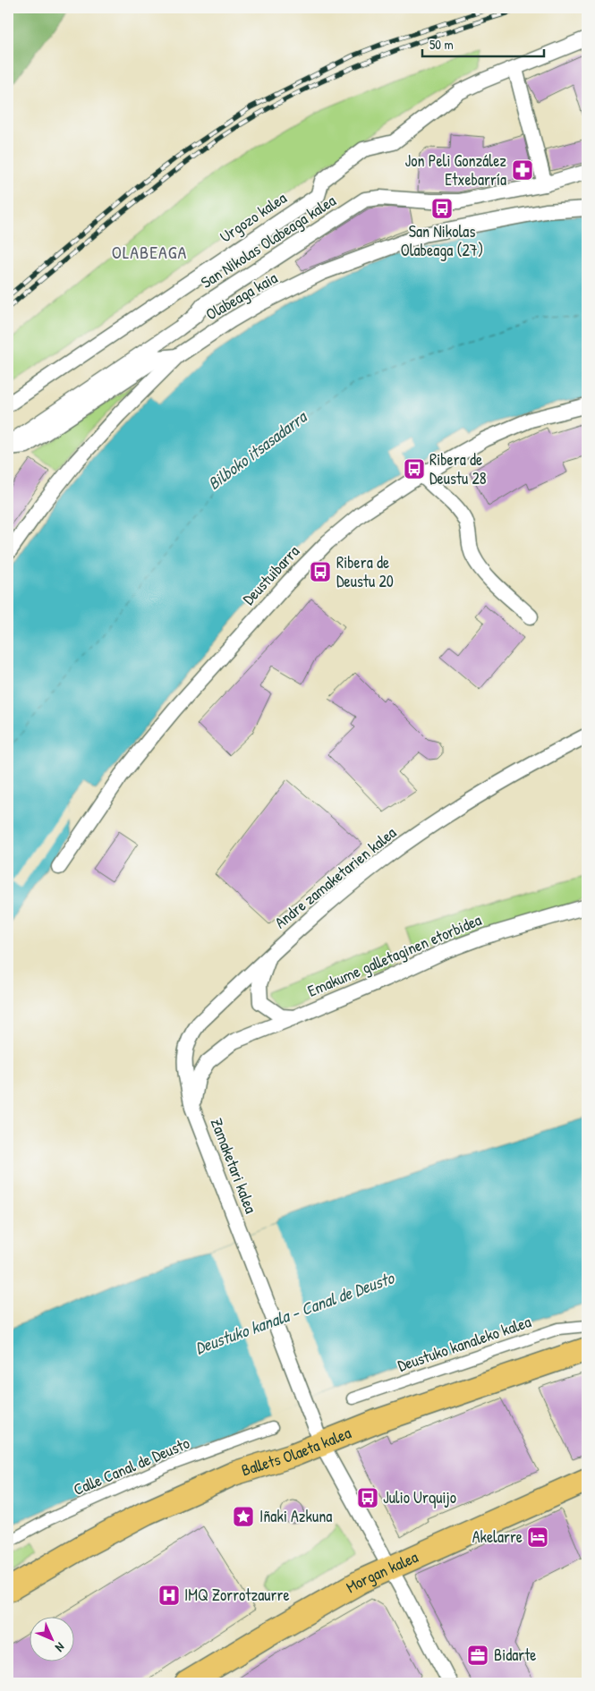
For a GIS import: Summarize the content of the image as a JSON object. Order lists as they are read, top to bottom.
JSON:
{
  "streets": {
    "main road": ["Ballets Olaeta kalea", "Morgan kalea"],
    "street": [
      "Urgozo kalea",
      "San Nikolas Olabeaga kalea",
      "Olabeaga kaia",
      "Deustuibarra",
      "Andre zamaketarien kalea",
      "Emakume galletaginen etorbidea",
      "Zamaketari kalea",
      "Deustuko kanaleko kalea",
      "Calle Canal de Deusto"
    ]
  },
  "crossings": [
    ["Andre zamaketarien kalea", "Emakume galletaginen etorbidea"],
    ["Andre zamaketarien kalea", "Zamaketari kalea"],
    ["Emakume galletaginen etorbidea", "Zamaketari kalea"],
    ["Zamaketari kalea", "Ballets Olaeta kalea"],
    ["Zamaketari kalea", "Morgan kalea"]
  ],
  "districts": ["OLABEAGA"],
  "water": ["Bilboko itsasadarra", "Deustuko kanala - Canal de Deusto"],
  "places": {
    "pharmacy": ["Jon Peli González Etxebarría"],
    "bus stop": [
      "San Nikolas Olabeaga (27)",
      "Ribera de Deustu 28",
      "Ribera de Deustu 20",
      "Julio Urquijo"
    ],
    "place": ["Iñaki Azkuna"],
    "hotel": ["Akelarre"],
    "hospital": ["IMQ Zorrotzaurre"],
    "office": ["Bidarte"]
  },
  "scale_bar": "50 m",
  "north": "bottom right"
}
